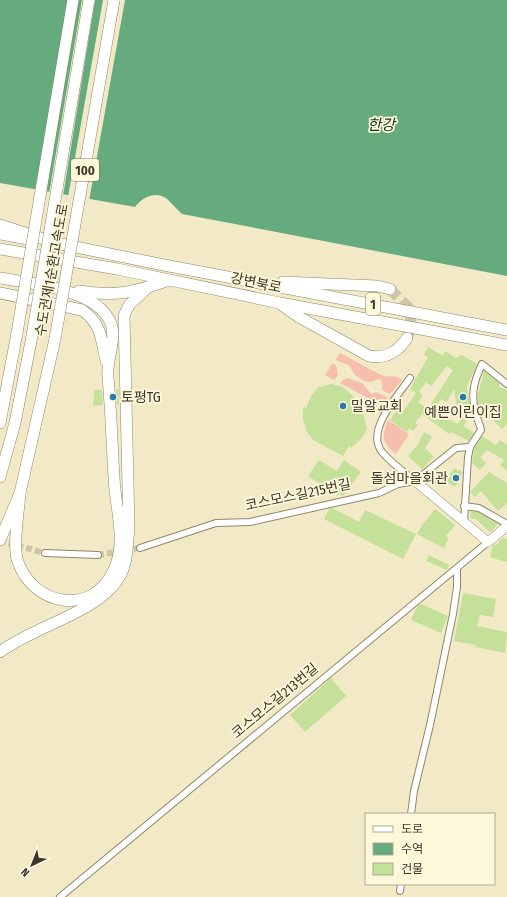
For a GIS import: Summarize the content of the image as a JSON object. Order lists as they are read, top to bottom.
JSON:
{
  "streets": {
    "highway": [
      "100",
      "수도권제1순환고속도로",
      "강변북로",
      "1"
    ],
    "street": ["코스모스길215번길", "코스모스길213번길"]
  },
  "water": ["한강"],
  "places": [
    "토평TG",
    "예쁜이린이집",
    "밀알교회",
    "돌섬마을회관"
  ],
  "legend": ["도로", "수역", "건물"],
  "north": "bottom left"
}
